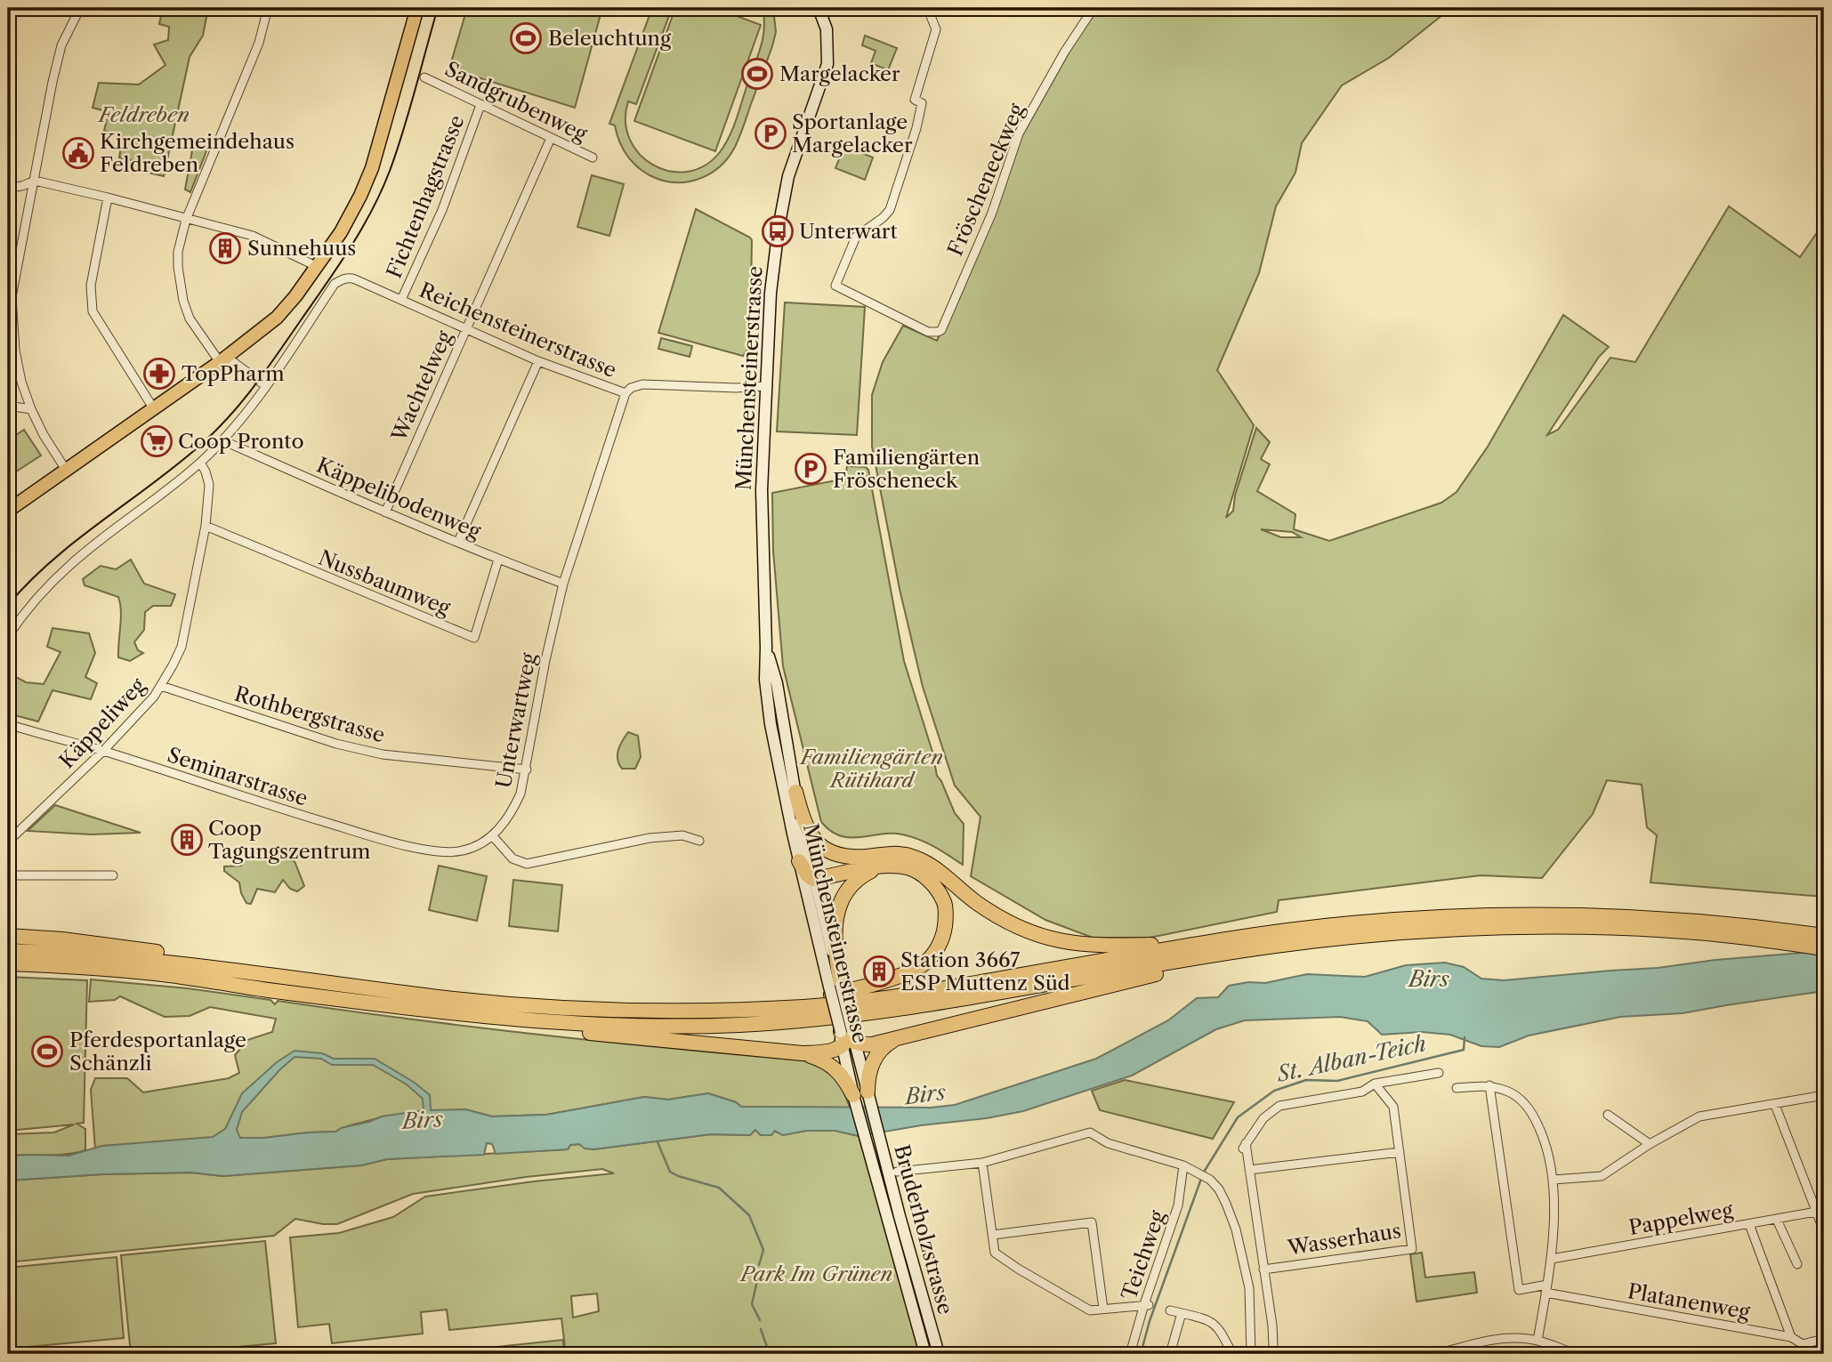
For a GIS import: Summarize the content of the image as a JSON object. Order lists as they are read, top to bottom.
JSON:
{
  "streets": {
    "main road": ["Münchensteinerstrasse", "Bruderholzstrasse"],
    "street": [
      "Sandgrubenweg",
      "Fröscheneckweg",
      "Fichtenhagstrasse",
      "Reichensteinerstrasse",
      "Wachtelweg",
      "Käppelibodenweg",
      "Nussbaumweg",
      "Rothbergstrasse",
      "Unterwartweg",
      "Käppeliweg",
      "Seminarstrasse",
      "Pappelweg",
      "Wasserhaus",
      "Teichweg",
      "Platanenweg"
    ]
  },
  "crossings": [
    ["Sandgrubenweg", "Fichtenhagstrasse"],
    ["Sandgrubenweg", "Wachtelweg"],
    ["Fichtenhagstrasse", "Reichensteinerstrasse"],
    ["Reichensteinerstrasse", "Münchensteinerstrasse"],
    ["Reichensteinerstrasse", "Wachtelweg"],
    ["Reichensteinerstrasse", "Unterwartweg"],
    ["Wachtelweg", "Käppelibodenweg"],
    ["Käppelibodenweg", "Nussbaumweg"],
    ["Käppelibodenweg", "Unterwartweg"],
    ["Nussbaumweg", "Käppeliweg"],
    ["Rothbergstrasse", "Unterwartweg"],
    ["Rothbergstrasse", "Käppeliweg"],
    ["Unterwartweg", "Seminarstrasse"],
    ["Käppeliweg", "Seminarstrasse"]
  ],
  "water": ["Birs", "St. Alban-Teich"],
  "parks": ["Feldreben", "Familiengärten Rütihard", "Park Im Grünen"],
  "places": {
    "sports": ["Beleuchtung", "Margelacker", "Pferdesportanlage Schänzli"],
    "parking": ["Sportanlage Margelacker", "Familiengärten Fröscheneck"],
    "public building": ["Kirchgemeindehaus Feldreben"],
    "bus stop": ["Unterwart"],
    "building": ["Sunnehuus", "Coop Tagungszentrum", "Station 3667 ESP Muttenz Süd"],
    "pharmacy": ["TopPharm"],
    "supermarket": ["Coop Pronto"]
  }
}
